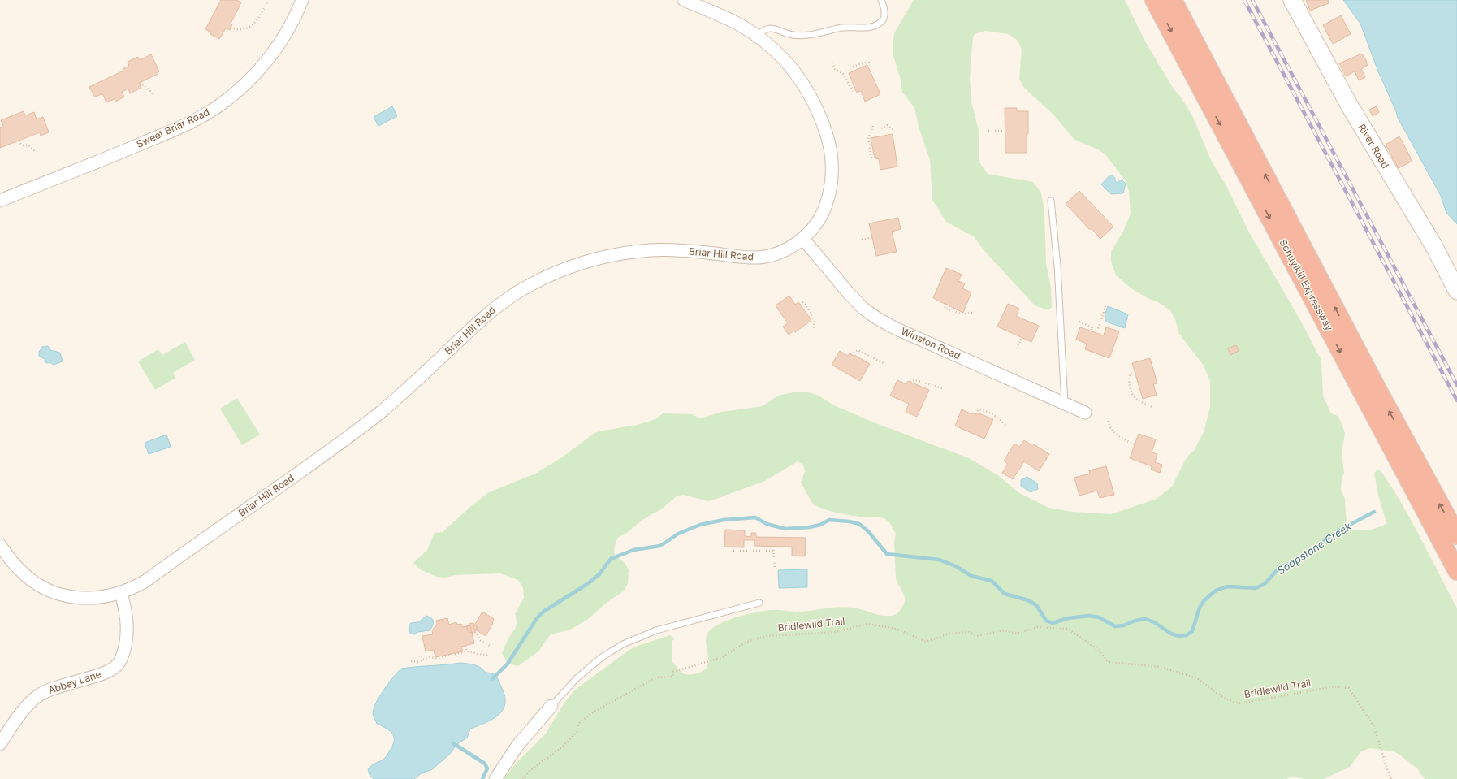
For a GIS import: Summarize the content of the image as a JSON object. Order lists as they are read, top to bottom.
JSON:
{
  "streets": {
    "highway": ["Schuylkill Expressway"],
    "street": [
      "Sweet Briar Road",
      "River Road",
      "Briar Hill Road",
      "Winston Road",
      "Abbey Lane"
    ],
    "path": ["Bridlewild Trail"]
  },
  "crossings": [
    ["Briar Hill Road", "Winston Road"],
    ["Briar Hill Road", "Abbey Lane"]
  ],
  "water": ["Soapstone Creek"]
}
